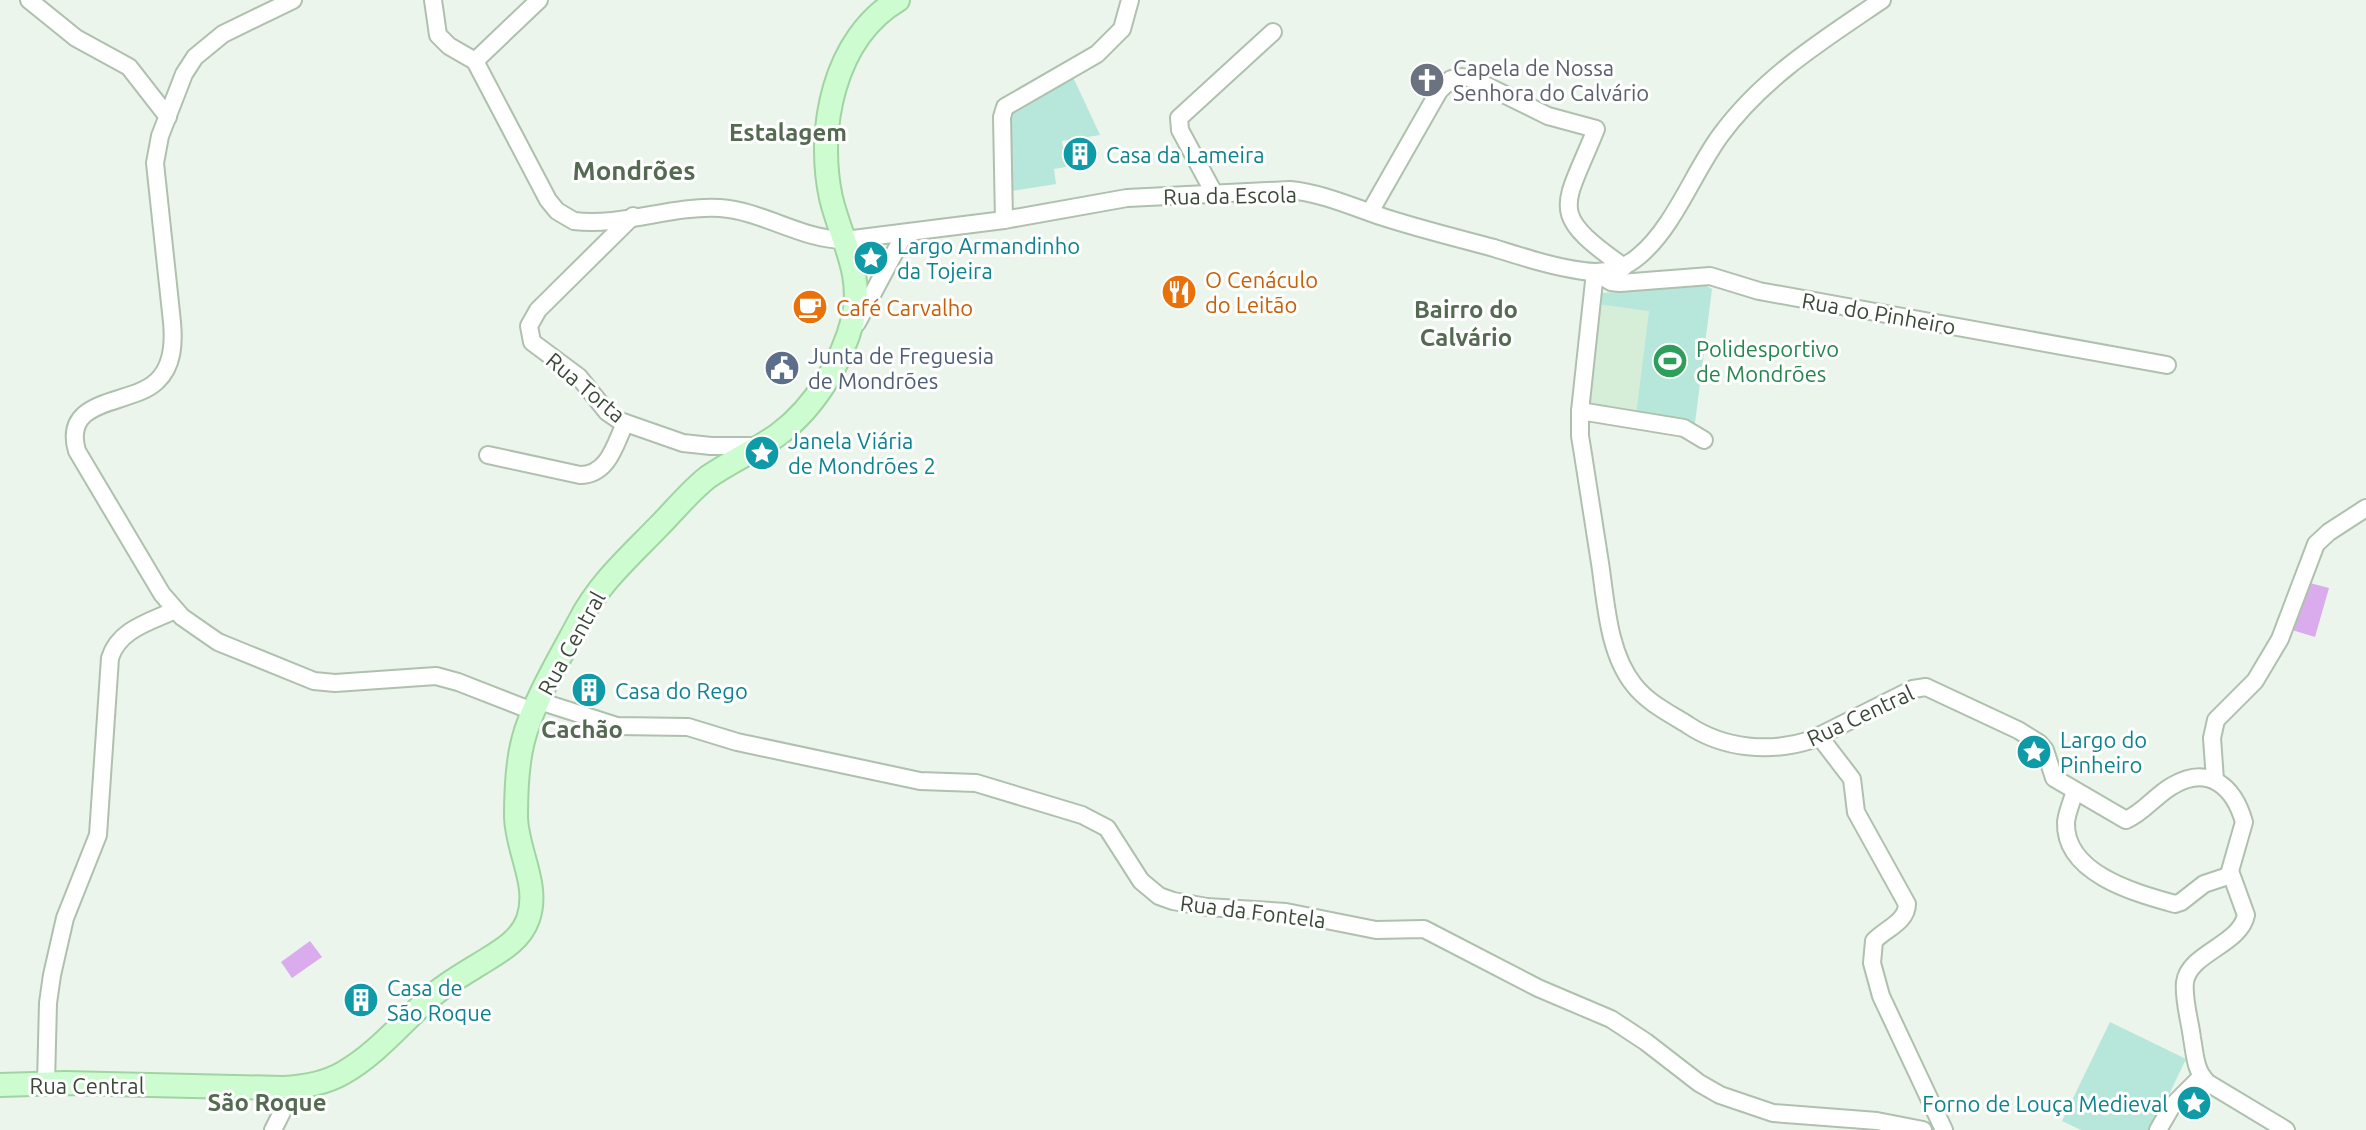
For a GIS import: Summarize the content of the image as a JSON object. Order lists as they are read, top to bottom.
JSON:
{
  "streets": {
    "main road": ["Rua Central"],
    "street": [
      "Rua da Escola",
      "Rua do Pinheiro",
      "Rua Torta",
      "Rua da Fontela"
    ]
  },
  "crossings": [
    ["Rua da Escola", "Rua do Pinheiro"],
    ["Rua da Escola", "Rua Central"],
    ["Rua do Pinheiro", "Rua Central"],
    ["Rua Torta", "Rua Central"],
    ["Rua Central", "Rua da Fontela"]
  ],
  "districts": [
    "Estalagem",
    "Mondrões",
    "Bairro do Calvário",
    "Cachão",
    "São Roque"
  ],
  "places": {
    "church": ["Capela de Nossa Senhora do Calvário"],
    "building": ["Casa da Lameira", "Casa do Rego", "Casa de São Roque"],
    "place": [
      "Largo Armandinho da Tojeira",
      "Janela Viária de Mondrões 2",
      "Largo do Pinheiro",
      "Forno de Louça Medieval"
    ],
    "restaurant": ["O Cenáculo do Leitão"],
    "cafe": ["Café Carvalho"],
    "sports": ["Polidesportivo de Mondrões"],
    "public building": ["Junta de Freguesia de Mondrões"]
  }
}
